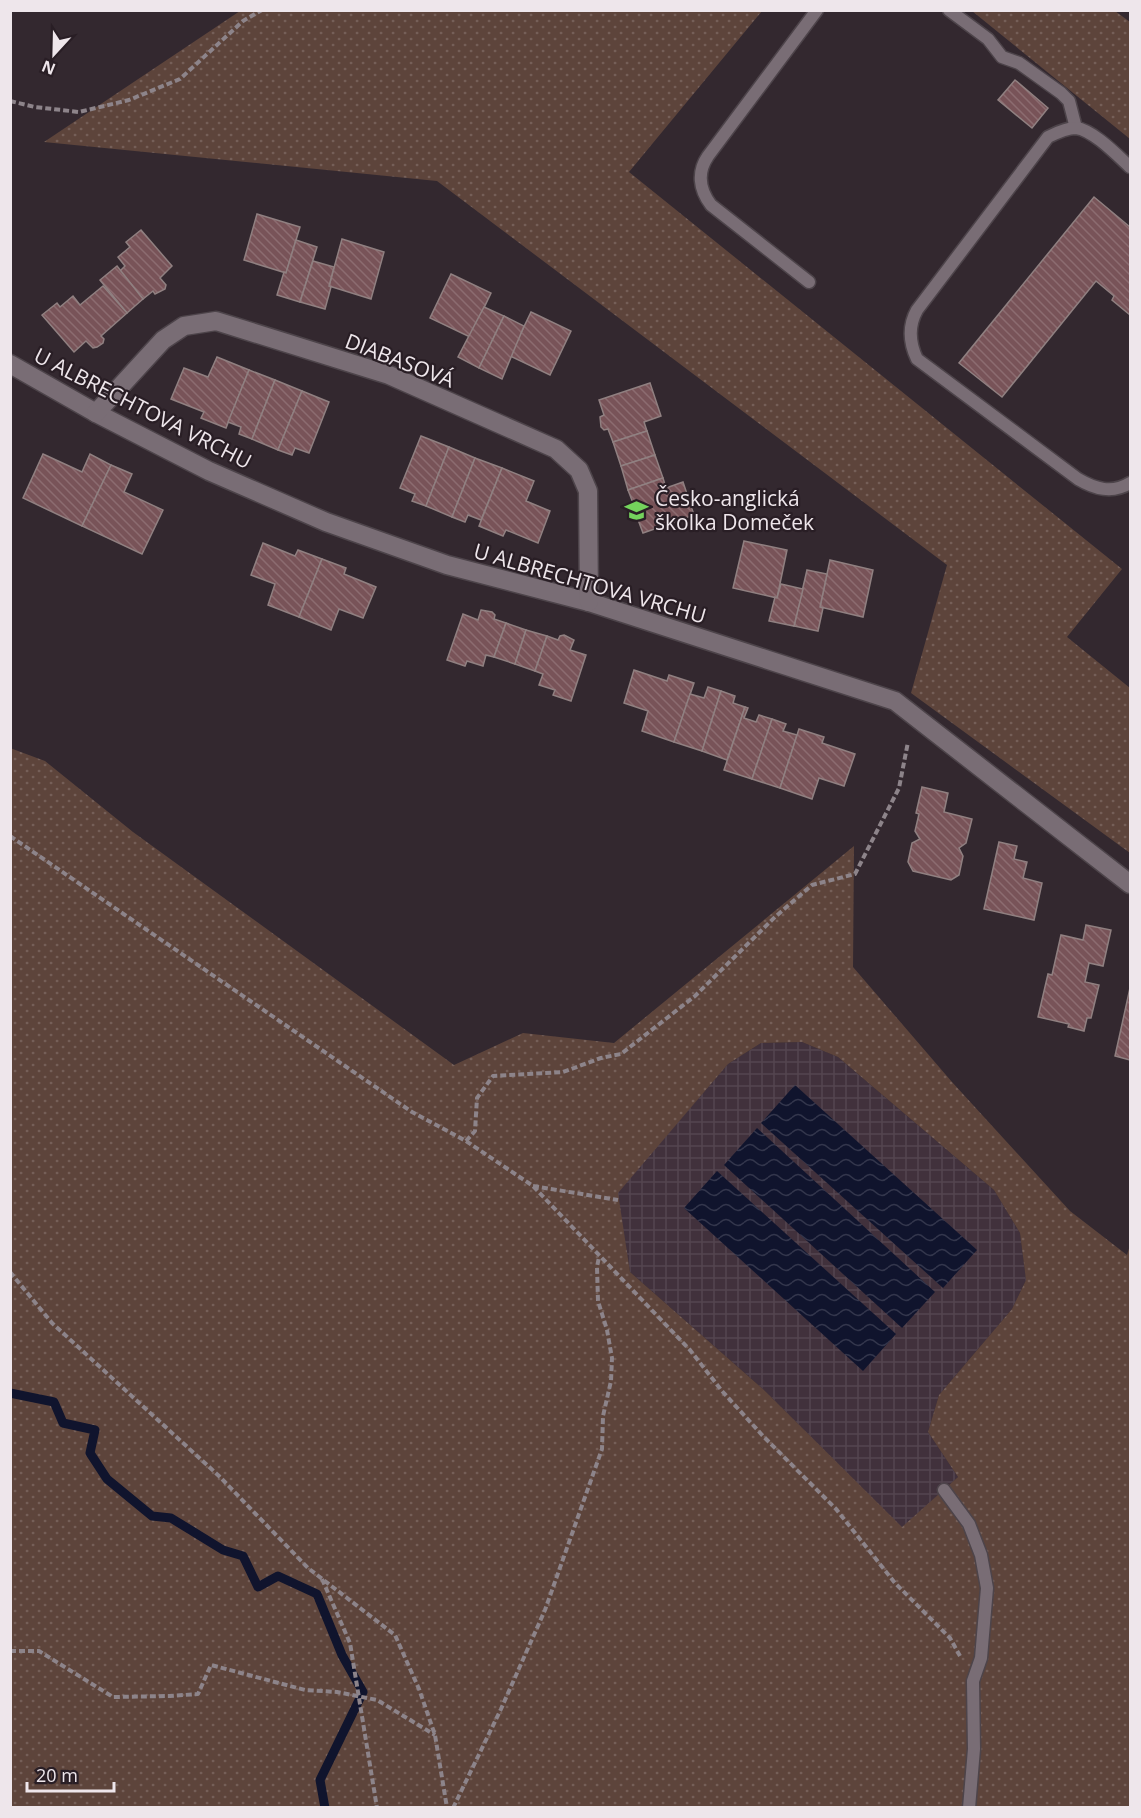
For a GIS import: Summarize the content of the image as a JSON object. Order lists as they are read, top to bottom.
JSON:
{
  "streets": {
    "street": ["DIABASOVÁ", "U ALBRECHTOVA VRCHU"]
  },
  "crossings": [
    ["DIABASOVÁ", "U ALBRECHTOVA VRCHU"]
  ],
  "places": {
    "school or university": ["Česko-anglická školka Domeček"]
  },
  "scale_bar": "20 m",
  "north": "bottom"
}
